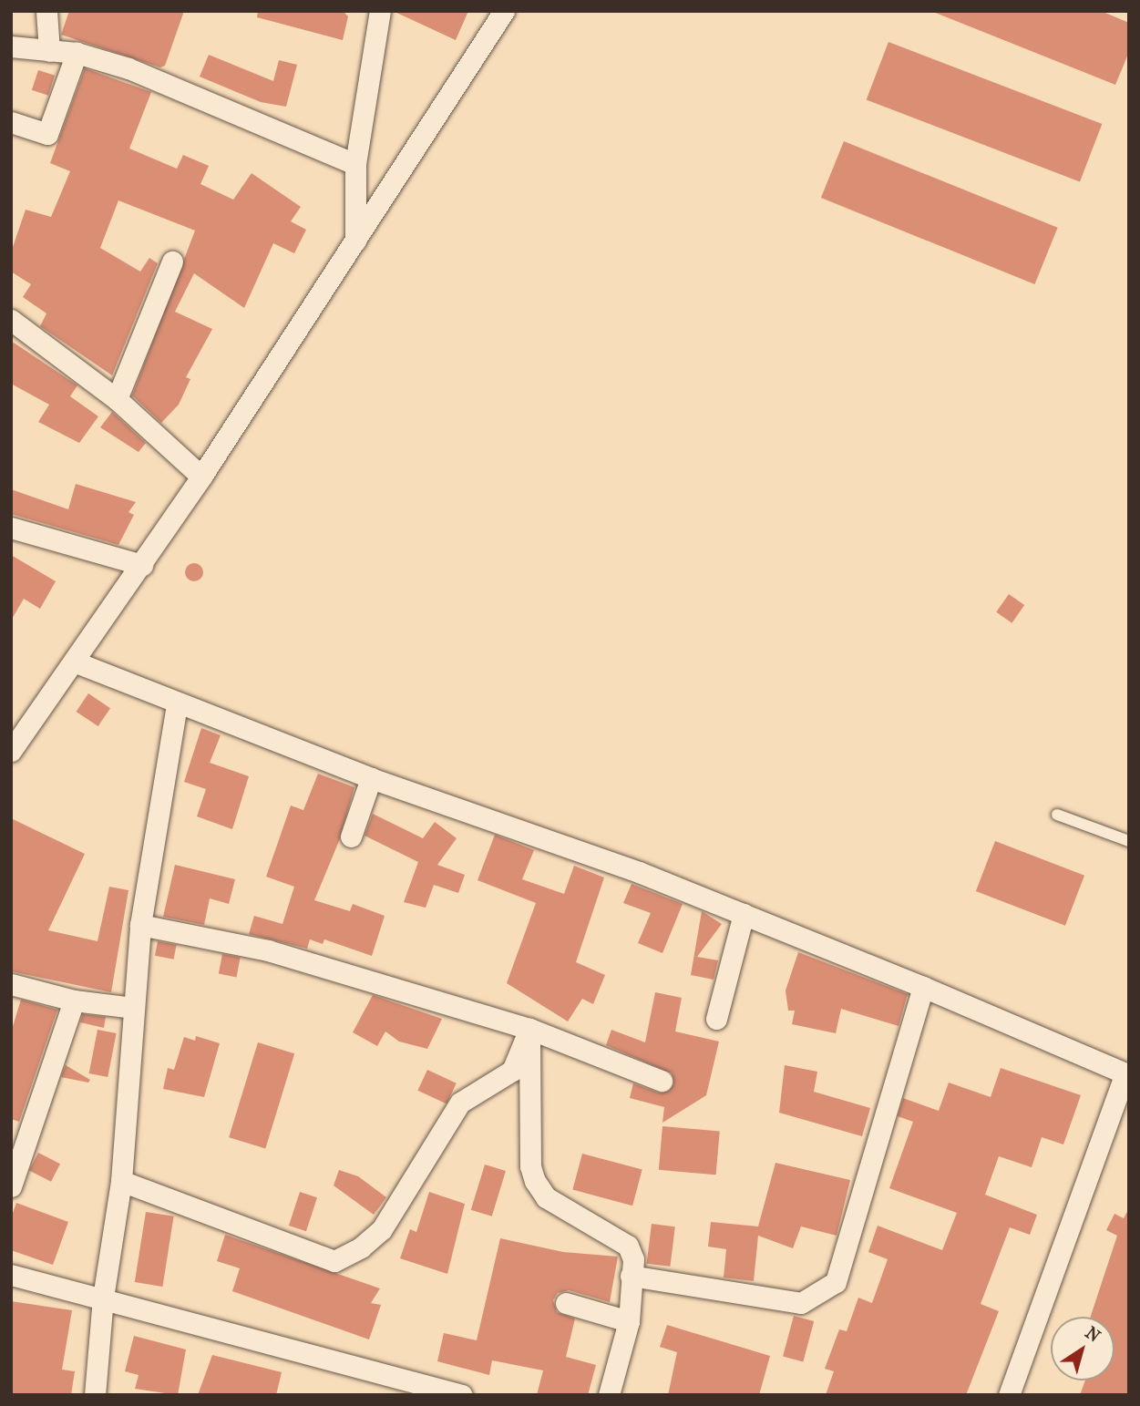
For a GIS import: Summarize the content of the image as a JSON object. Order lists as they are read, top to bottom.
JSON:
{
  "north": "top right"
}
